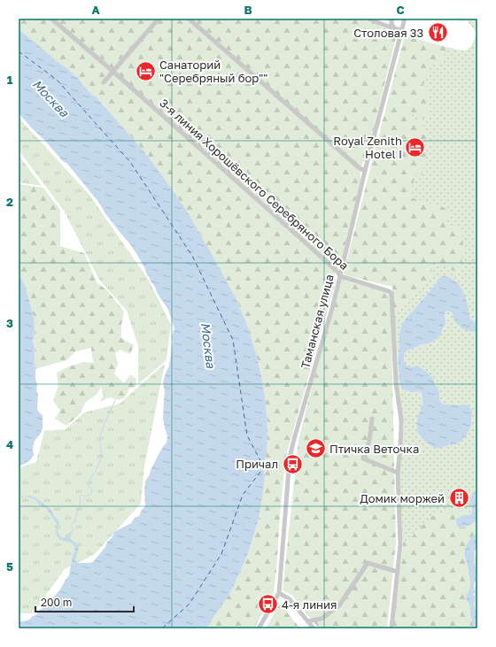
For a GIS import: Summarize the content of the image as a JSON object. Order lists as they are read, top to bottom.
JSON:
{
  "streets": {
    "street": ["3-я линия Хорошёвского Серебряного Бора", "Таманская улица"]
  },
  "crossings": [
    ["3-я линия Хорошёвского Серебряного Бора", "Таманская улица"]
  ],
  "water": ["Москва"],
  "places": {
    "restaurant": ["Столовая 33"],
    "hotel": ["Санаторий \"Серебряный бор\"\"", "Royal Zenith Hotel I"],
    "school or university": ["Птичка Веточка"],
    "bus stop": ["Причал", "4-я линия"],
    "building": ["Домик моржей"]
  },
  "scale_bar": "200 m",
  "grid": {
    "columns": ["A", "B", "C"],
    "rows": [
      "1",
      "2",
      "3",
      "4",
      "5"
    ]
  }
}
